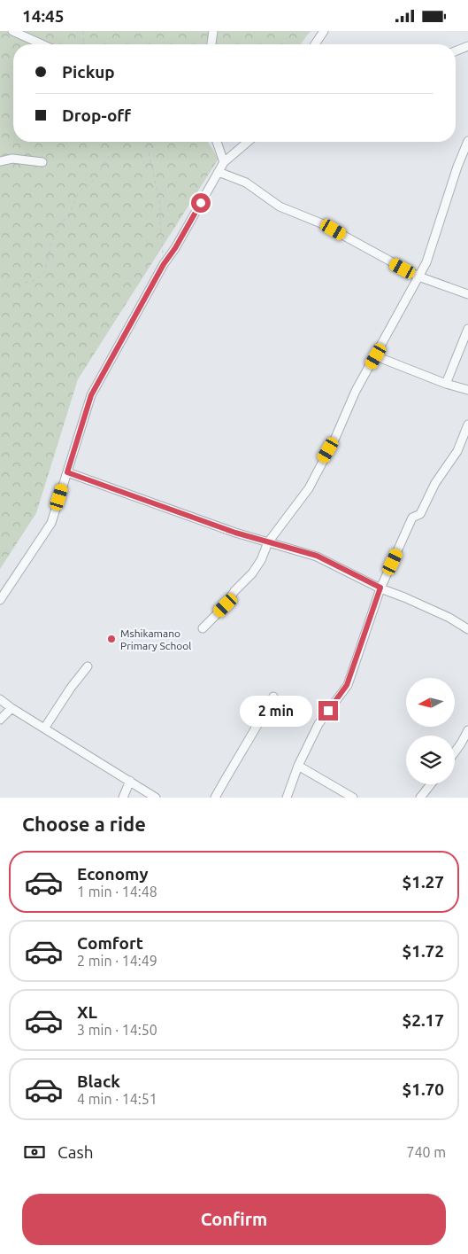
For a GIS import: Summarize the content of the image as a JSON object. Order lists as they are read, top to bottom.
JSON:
{
  "places": ["Mshikamano Primary School"],
  "north": "left",
  "page": {
    "status": "14:45",
    "banner": ["Pickup", "Drop-off"],
    "bubble": "2 min",
    "heading": "Choose a ride",
    "list": [
      {
        "name": "Economy",
        "note": "1 min · 14:48",
        "value": "$1.27"
      },
      {
        "name": "Comfort",
        "note": "2 min · 14:49",
        "value": "$1.72"
      },
      {
        "name": "XL",
        "note": "3 min · 14:50",
        "value": "$2.17"
      },
      {
        "name": "Black",
        "note": "4 min · 14:51",
        "value": "$1.70"
      }
    ],
    "pay": ["Cash", "740 m"],
    "buttons": "Confirm"
  }
}
